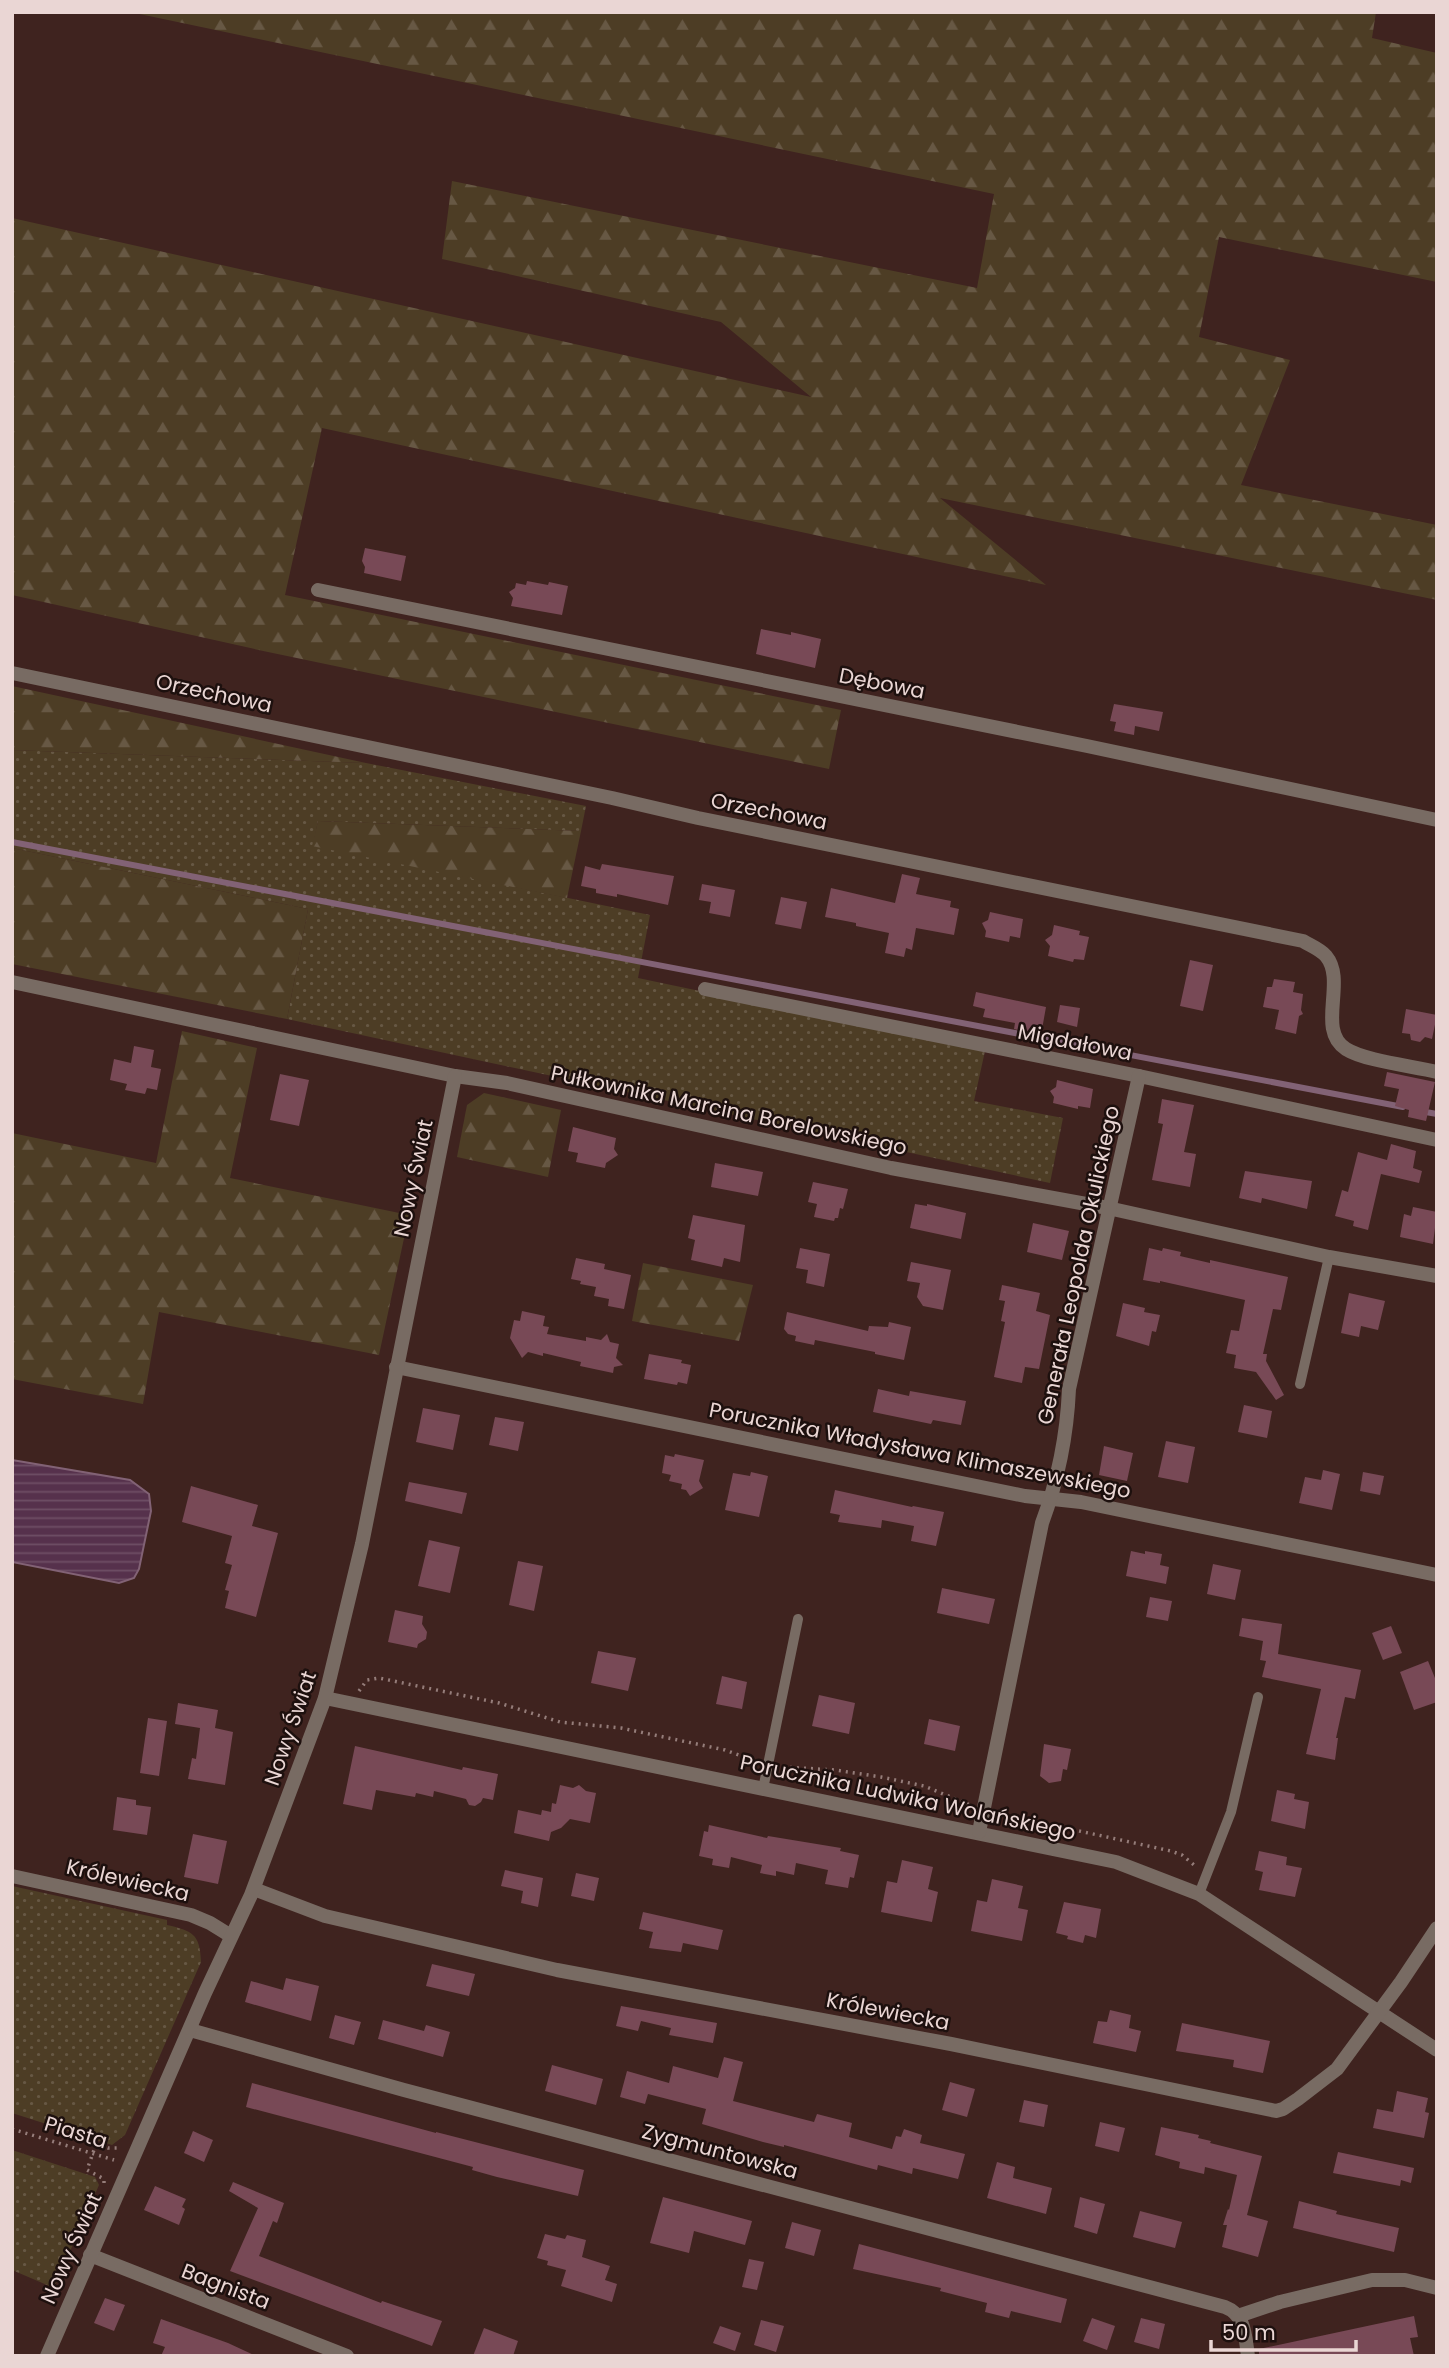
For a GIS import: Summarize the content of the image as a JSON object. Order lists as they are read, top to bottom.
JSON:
{
  "streets": {
    "street": [
      "Dębowa",
      "Orzechowa",
      "Migdałowa",
      "Pułkownika Marcina Borelowskiego",
      "Nowy Świat",
      "Generała Leopolda Okulickiego",
      "Porucznika Władysława Klimaszewskiego",
      "Porucznika Ludwika Wolańskiego",
      "Królewiecka",
      "Zygmuntowska",
      "Bagnista"
    ],
    "path": ["Piasta"]
  },
  "crossings": [
    ["Migdałowa", "Generała Leopolda Okulickiego"],
    ["Pułkownika Marcina Borelowskiego", "Nowy Świat"],
    ["Pułkownika Marcina Borelowskiego", "Generała Leopolda Okulickiego"],
    ["Nowy Świat", "Porucznika Władysława Klimaszewskiego"],
    ["Nowy Świat", "Porucznika Ludwika Wolańskiego"],
    ["Nowy Świat", "Królewiecka"],
    ["Nowy Świat", "Piasta"],
    ["Nowy Świat", "Zygmuntowska"],
    ["Nowy Świat", "Bagnista"],
    ["Generała Leopolda Okulickiego", "Porucznika Władysława Klimaszewskiego"],
    ["Generała Leopolda Okulickiego", "Porucznika Ludwika Wolańskiego"],
    ["Porucznika Ludwika Wolańskiego", "Królewiecka"]
  ],
  "scale_bar": "50 m"
}
